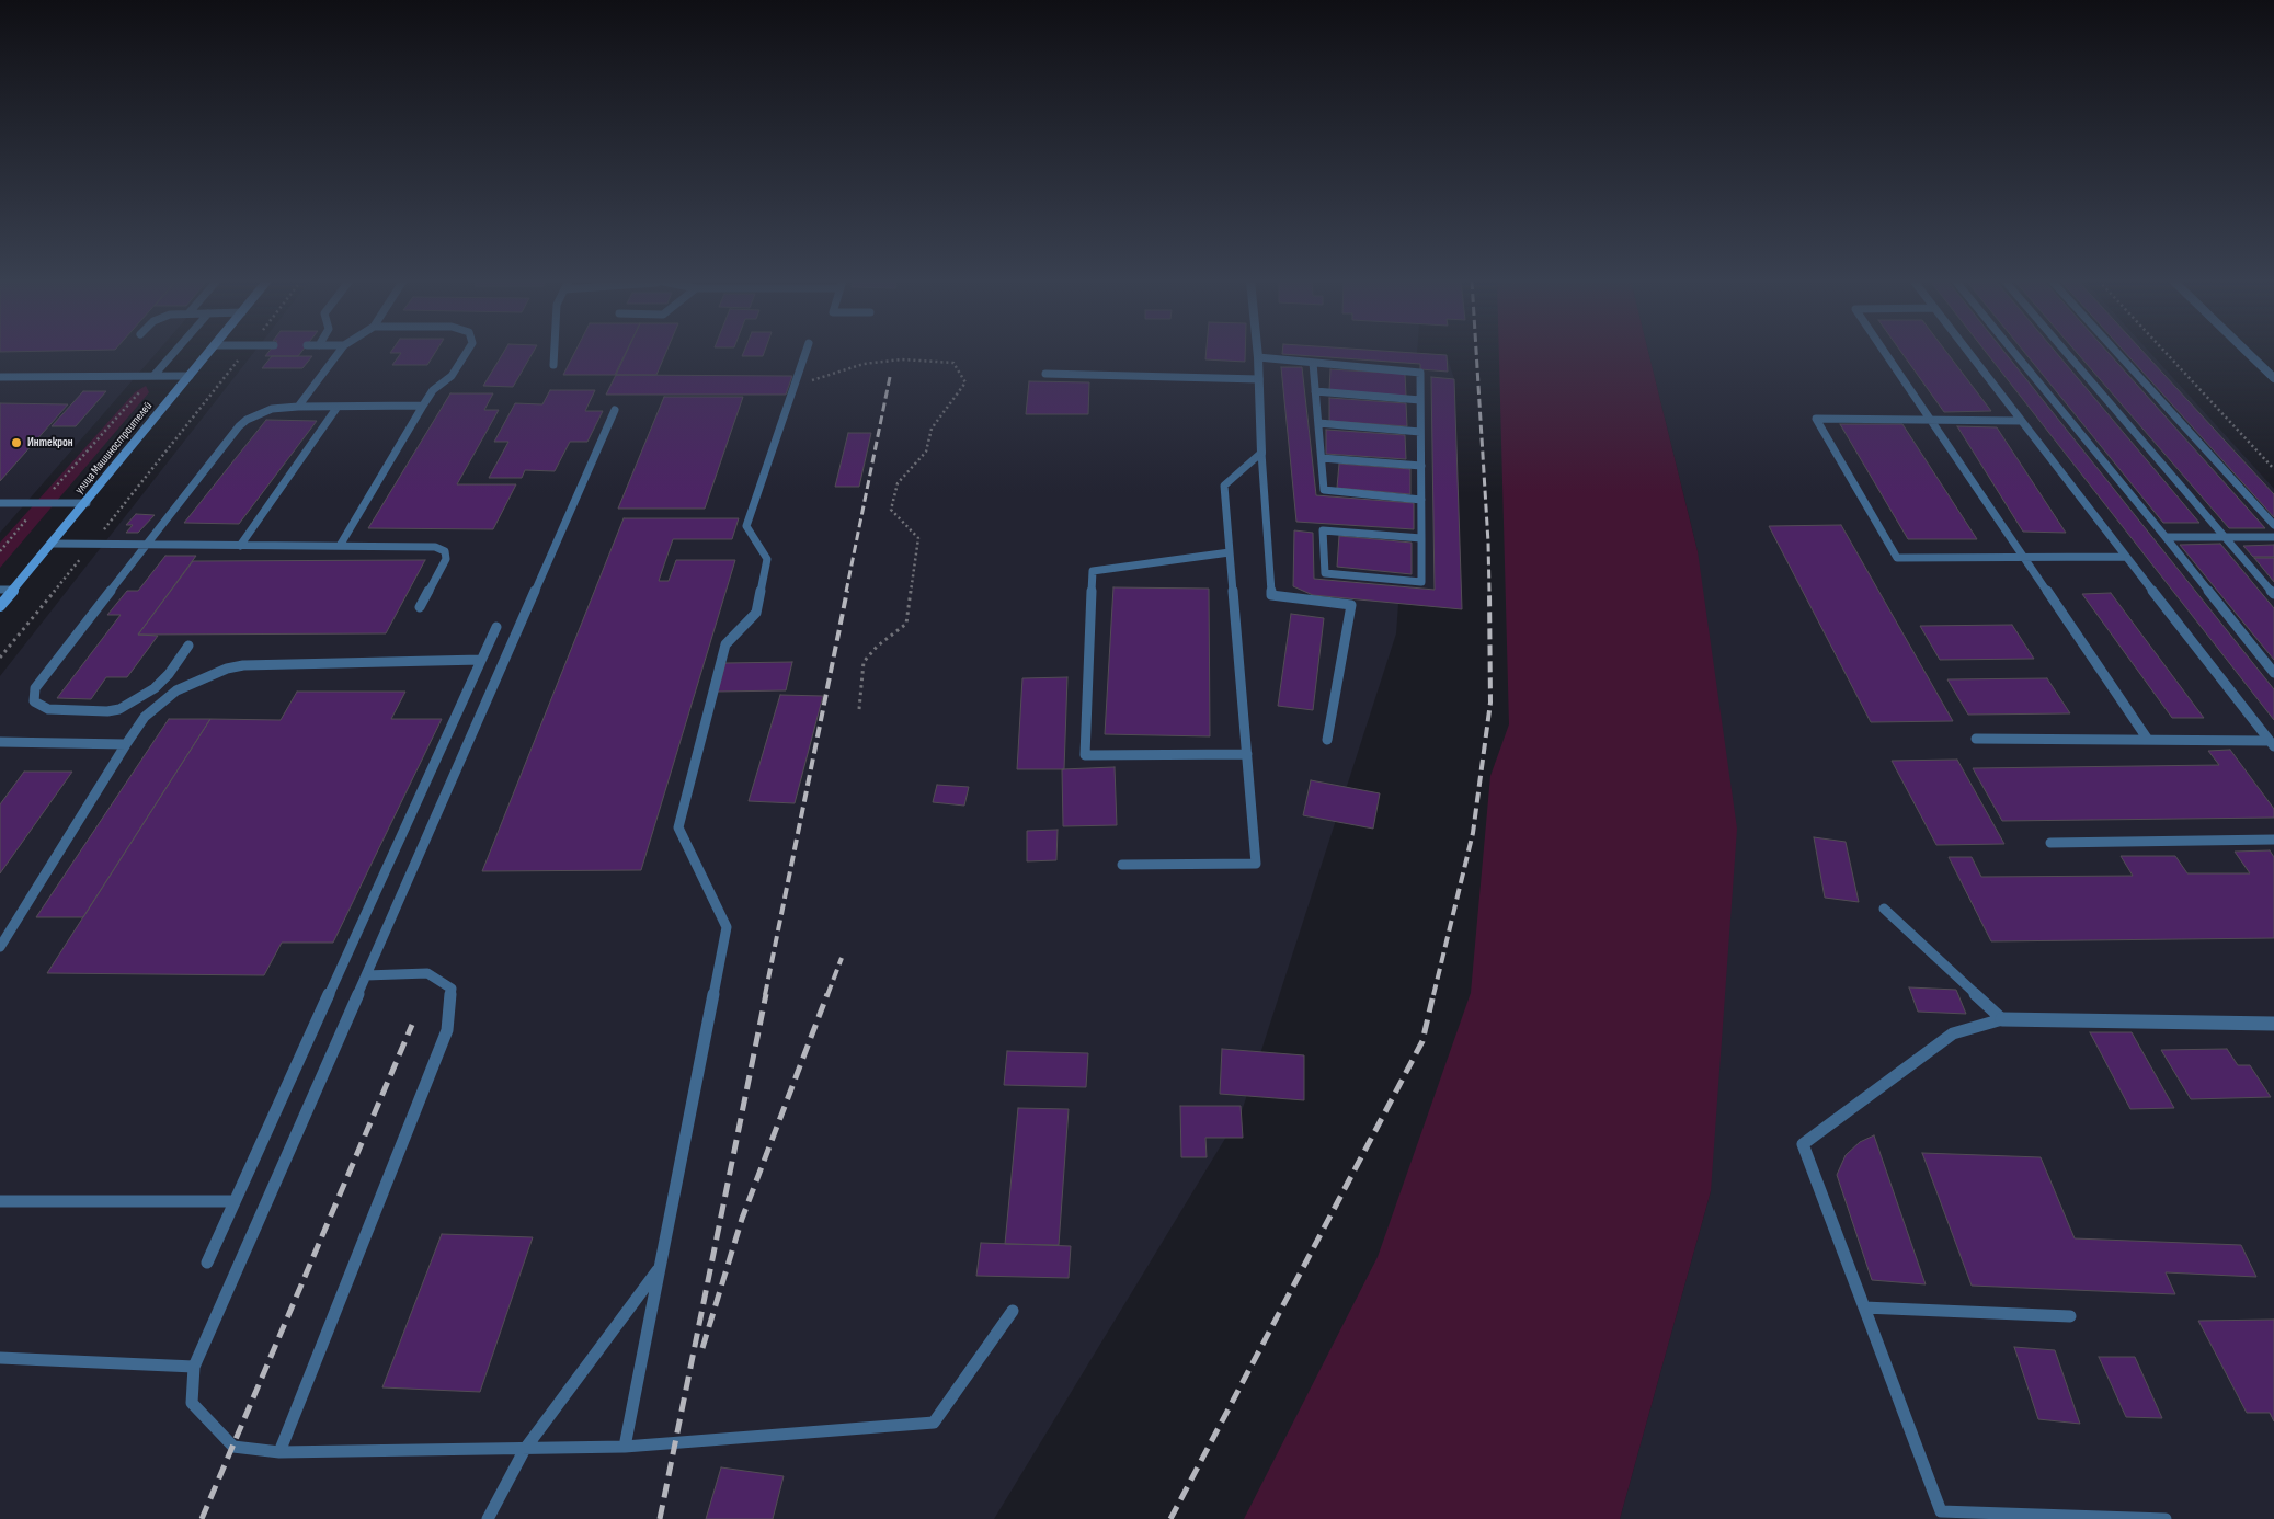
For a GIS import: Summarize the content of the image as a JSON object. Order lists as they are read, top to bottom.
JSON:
{
  "streets": {
    "main road": ["улица Машиностроителей"]
  },
  "places": ["Интекрон"]
}
